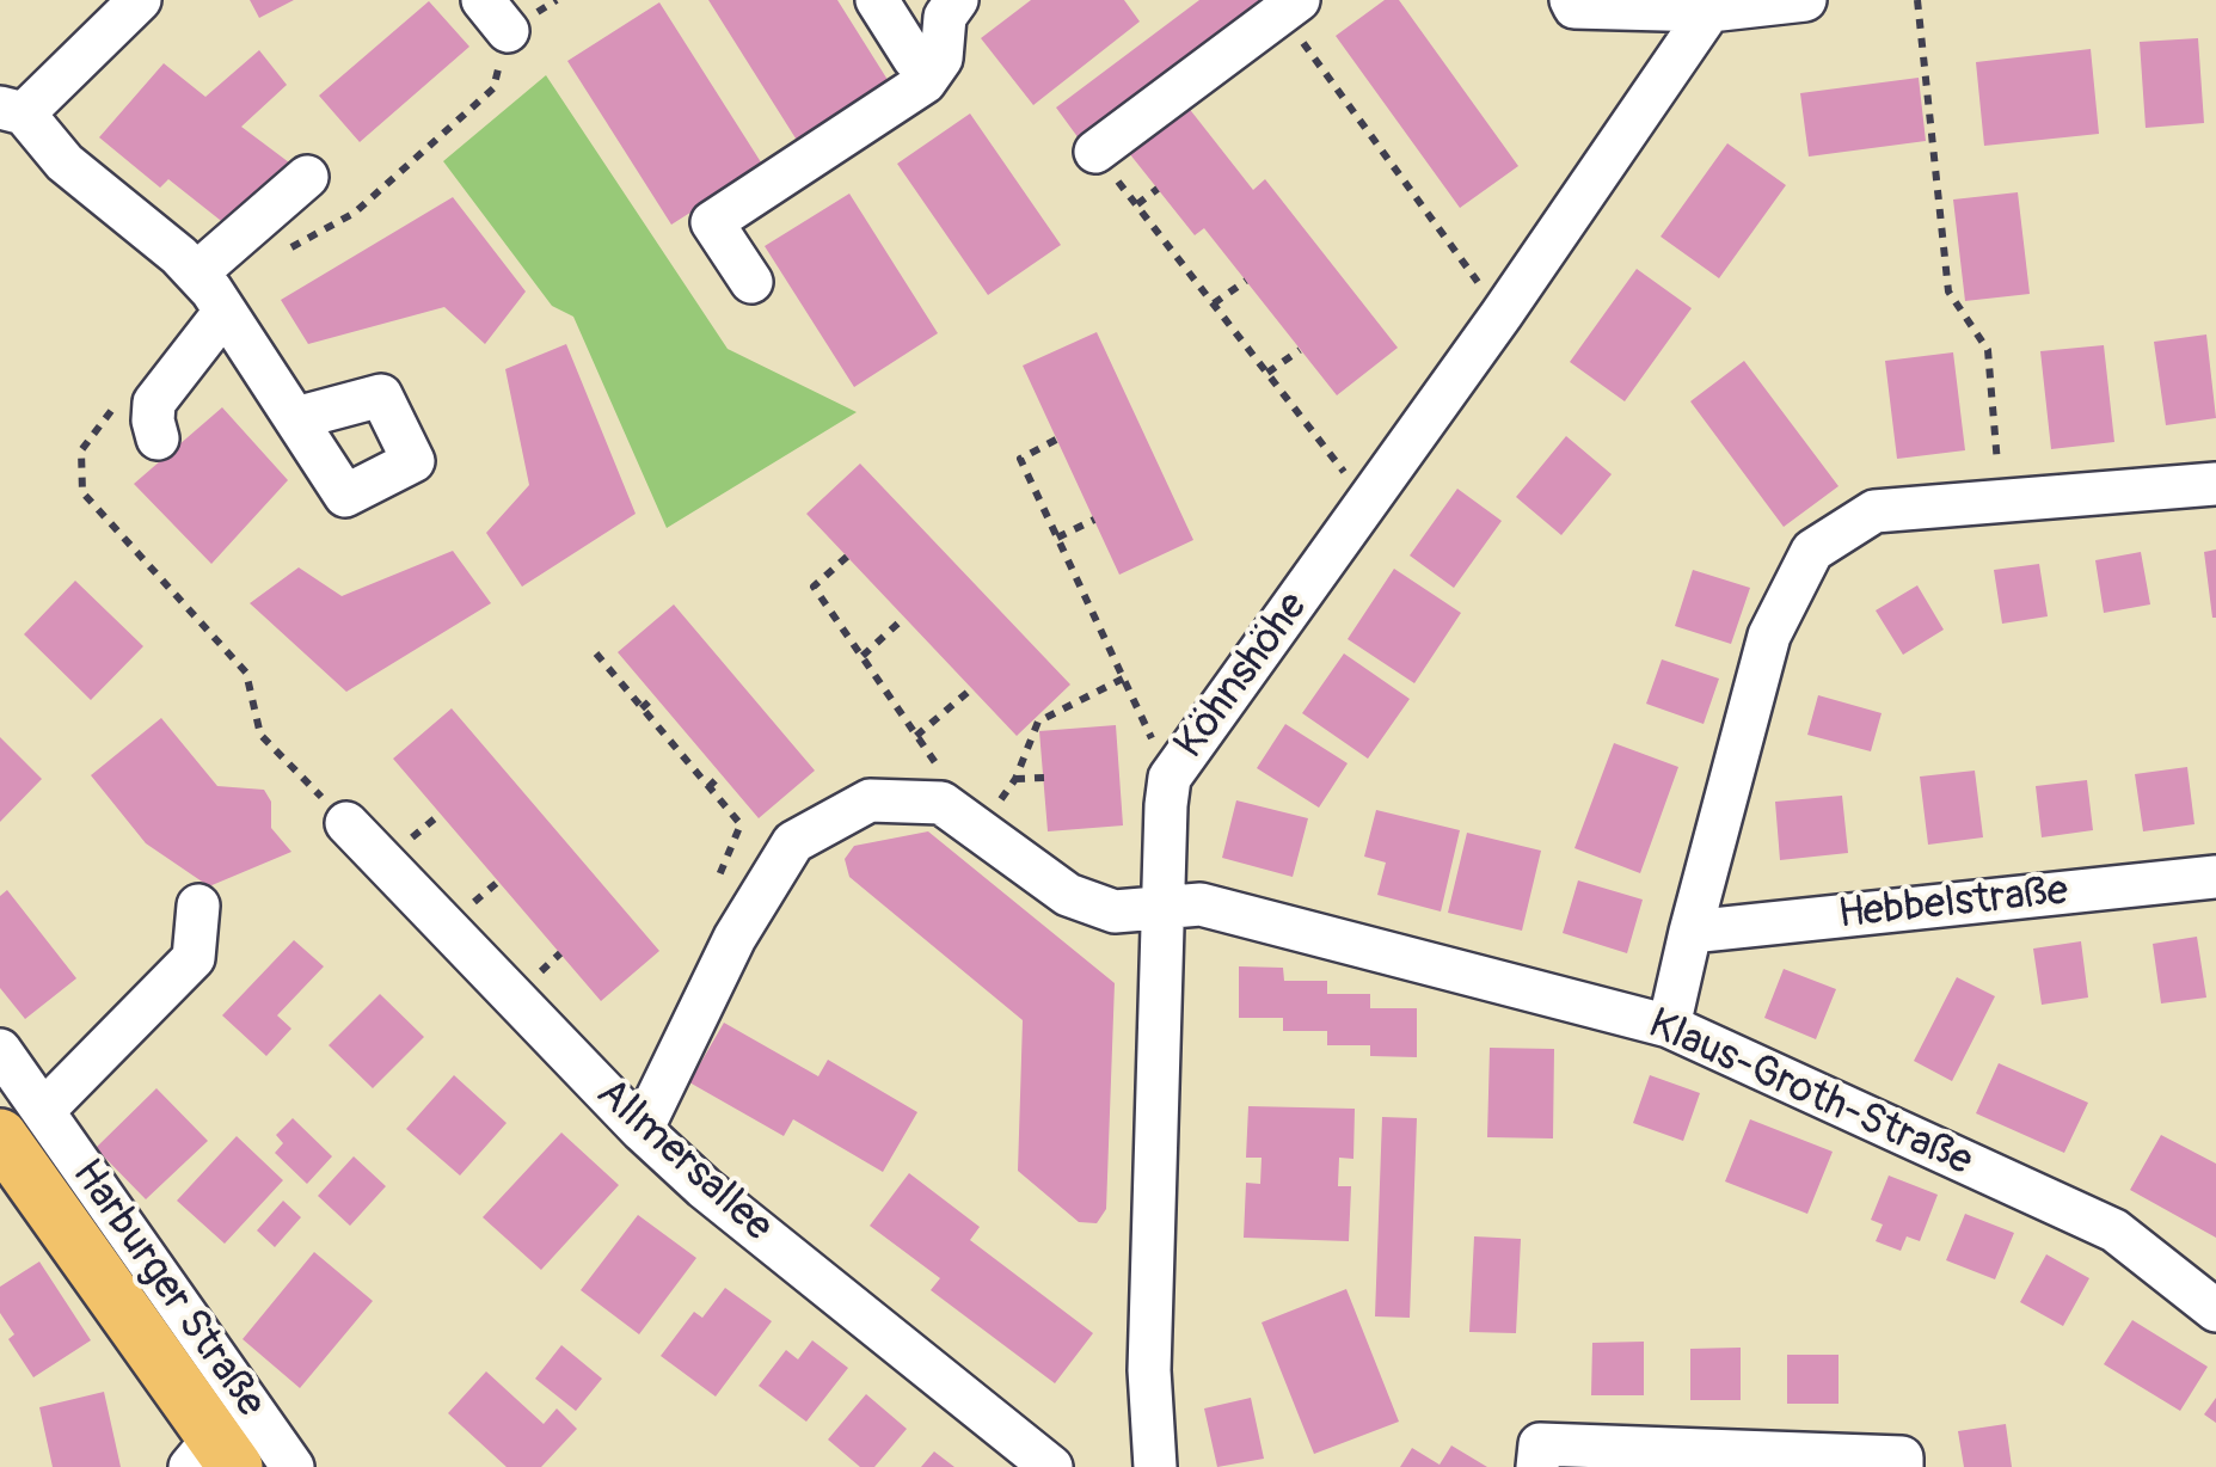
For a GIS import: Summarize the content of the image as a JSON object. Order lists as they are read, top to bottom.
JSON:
{
  "streets": {
    "main road": ["Harburger Straße"],
    "street": [
      "Köhnshöhe",
      "Hebbelstraße",
      "Klaus-Groth-Straße",
      "Allmersallee"
    ]
  },
  "crossings": [
    ["Köhnshöhe", "Klaus-Groth-Straße"]
  ]
}
